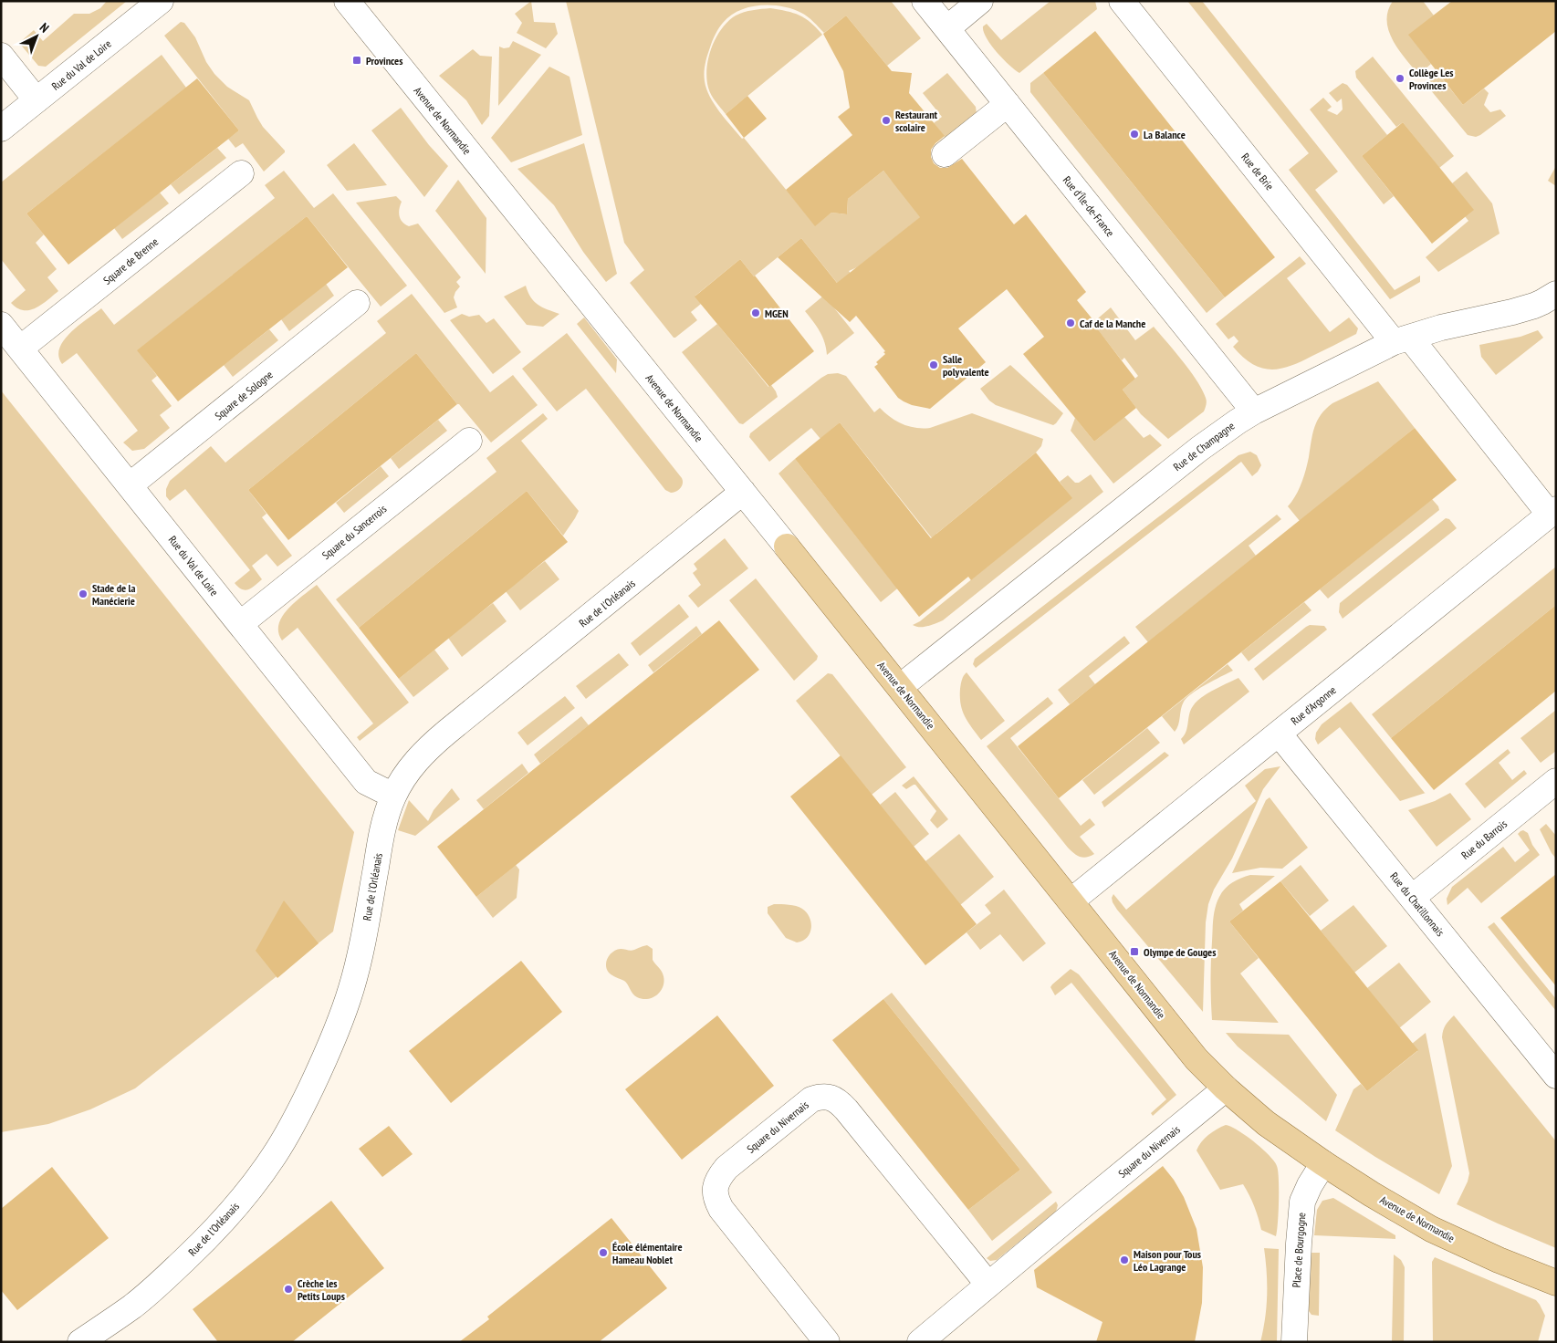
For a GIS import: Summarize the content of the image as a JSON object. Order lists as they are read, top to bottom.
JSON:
{
  "streets": {
    "main road": ["Avenue de Normandie"],
    "street": [
      "Rue du Val de Loire",
      "Rue de Brie",
      "Rue d'Île-de-France",
      "Square de Brenne",
      "Square de Sologne",
      "Rue de Champagne",
      "Square du Sancerrois",
      "Rue de l'Orléanais",
      "Rue d'Argonne",
      "Rue du Barrois",
      "Rue du Chatillonnais",
      "Square du Nivernais",
      "Place de Bourgogne"
    ]
  },
  "crossings": [
    ["Rue du Val de Loire", "Square de Brenne"],
    ["Rue du Val de Loire", "Square de Sologne"],
    ["Rue du Val de Loire", "Square du Sancerrois"],
    ["Rue du Val de Loire", "Rue de l'Orléanais"],
    ["Avenue de Normandie", "Rue de Champagne"],
    ["Avenue de Normandie", "Rue de l'Orléanais"],
    ["Avenue de Normandie", "Rue d'Argonne"],
    ["Avenue de Normandie", "Square du Nivernais"],
    ["Avenue de Normandie", "Place de Bourgogne"],
    ["Rue de Brie", "Rue de Champagne"],
    ["Rue de Brie", "Rue d'Argonne"],
    ["Rue d'Île-de-France", "Rue de Champagne"],
    ["Rue d'Argonne", "Rue du Chatillonnais"],
    ["Rue du Barrois", "Rue du Chatillonnais"]
  ],
  "places": {
    "transit": ["Provinces", "Olympe de Gouges"],
    "other": [
      "Collège Les Provinces",
      "Restaurant scolaire",
      "La Balance",
      "MGEN",
      "Caf de la Manche",
      "Salle polyvalente",
      "Stade de la Manécierie",
      "École élémentaire Hameau Noblet",
      "Maison pour Tous Léo Lagrange",
      "Crèche les Petits Loups"
    ]
  },
  "north": "top right"
}
